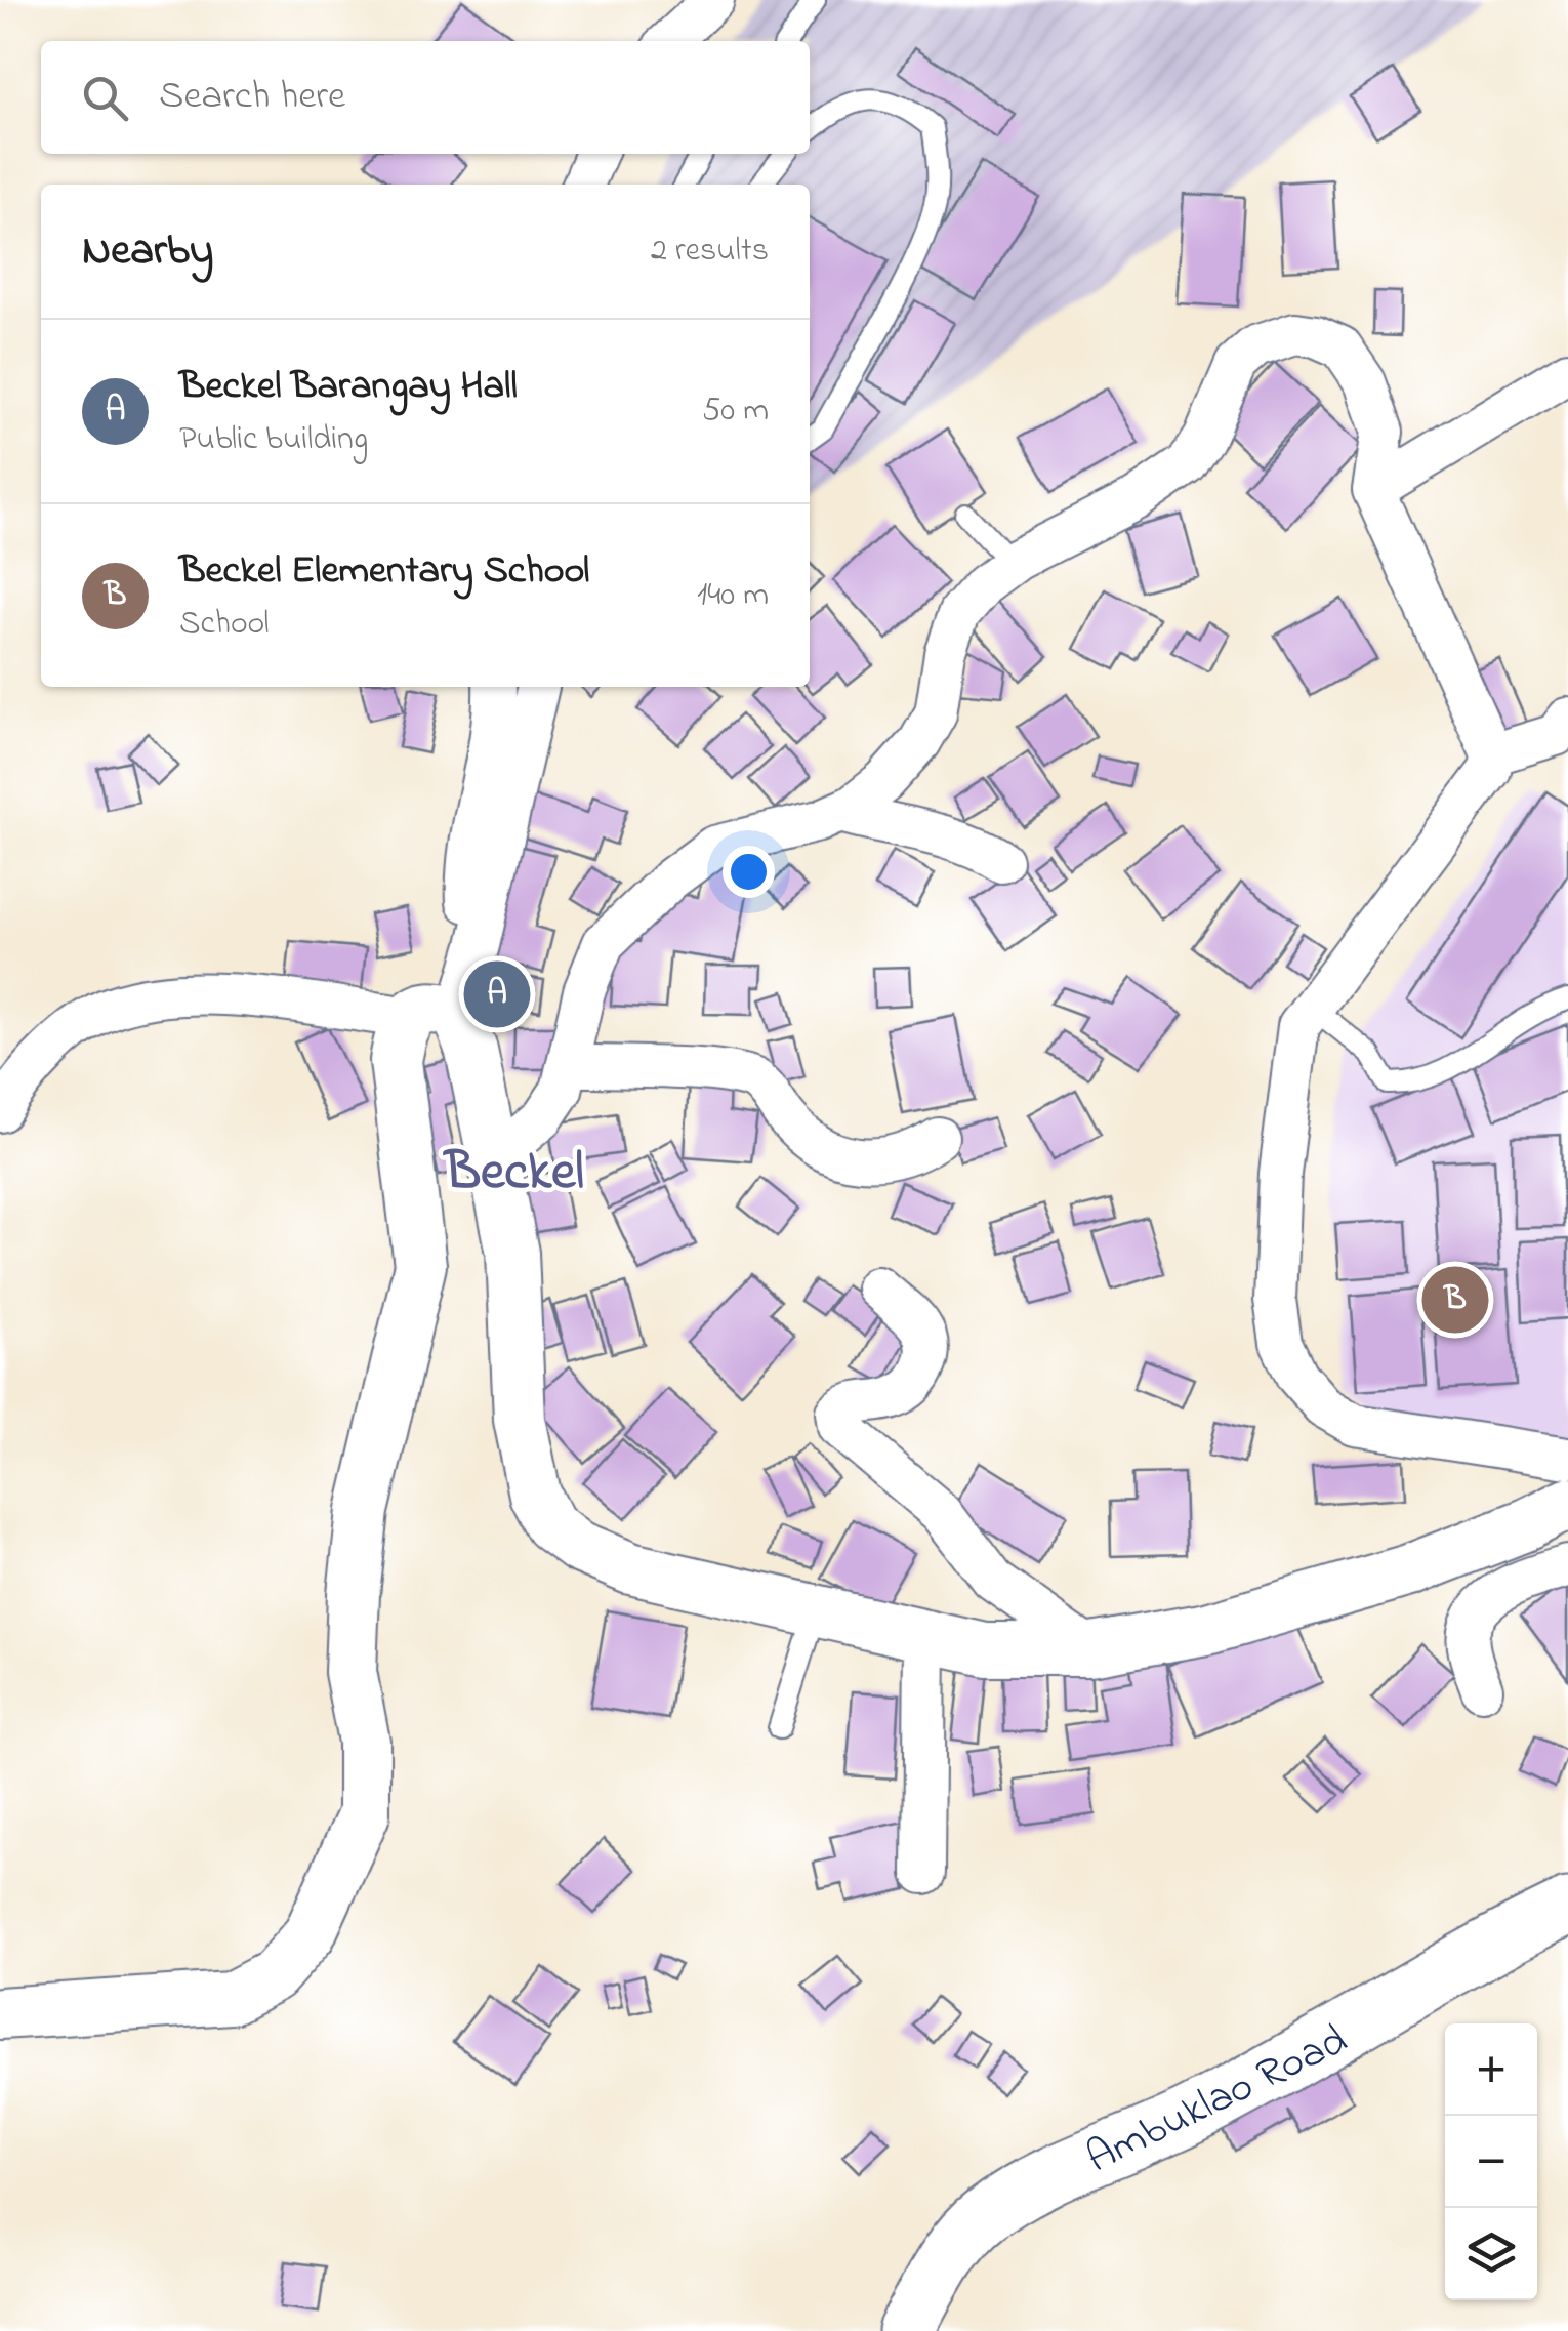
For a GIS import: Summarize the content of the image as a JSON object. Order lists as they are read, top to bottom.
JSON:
{
  "streets": {
    "main road": ["Ambuklao Road"]
  },
  "districts": ["Beckel"],
  "page": {
    "search": "Search here",
    "heading": ["Nearby", "2 results"],
    "list": [
      {
        "mark": "A",
        "name": "Beckel Barangay Hall",
        "note": "Public building",
        "value": "50 m"
      },
      {
        "mark": "B",
        "name": "Beckel Elementary School",
        "note": "School",
        "value": "140 m"
      }
    ],
    "pins": ["A", "B"],
    "map_buttons": ["+", "−"]
  }
}
